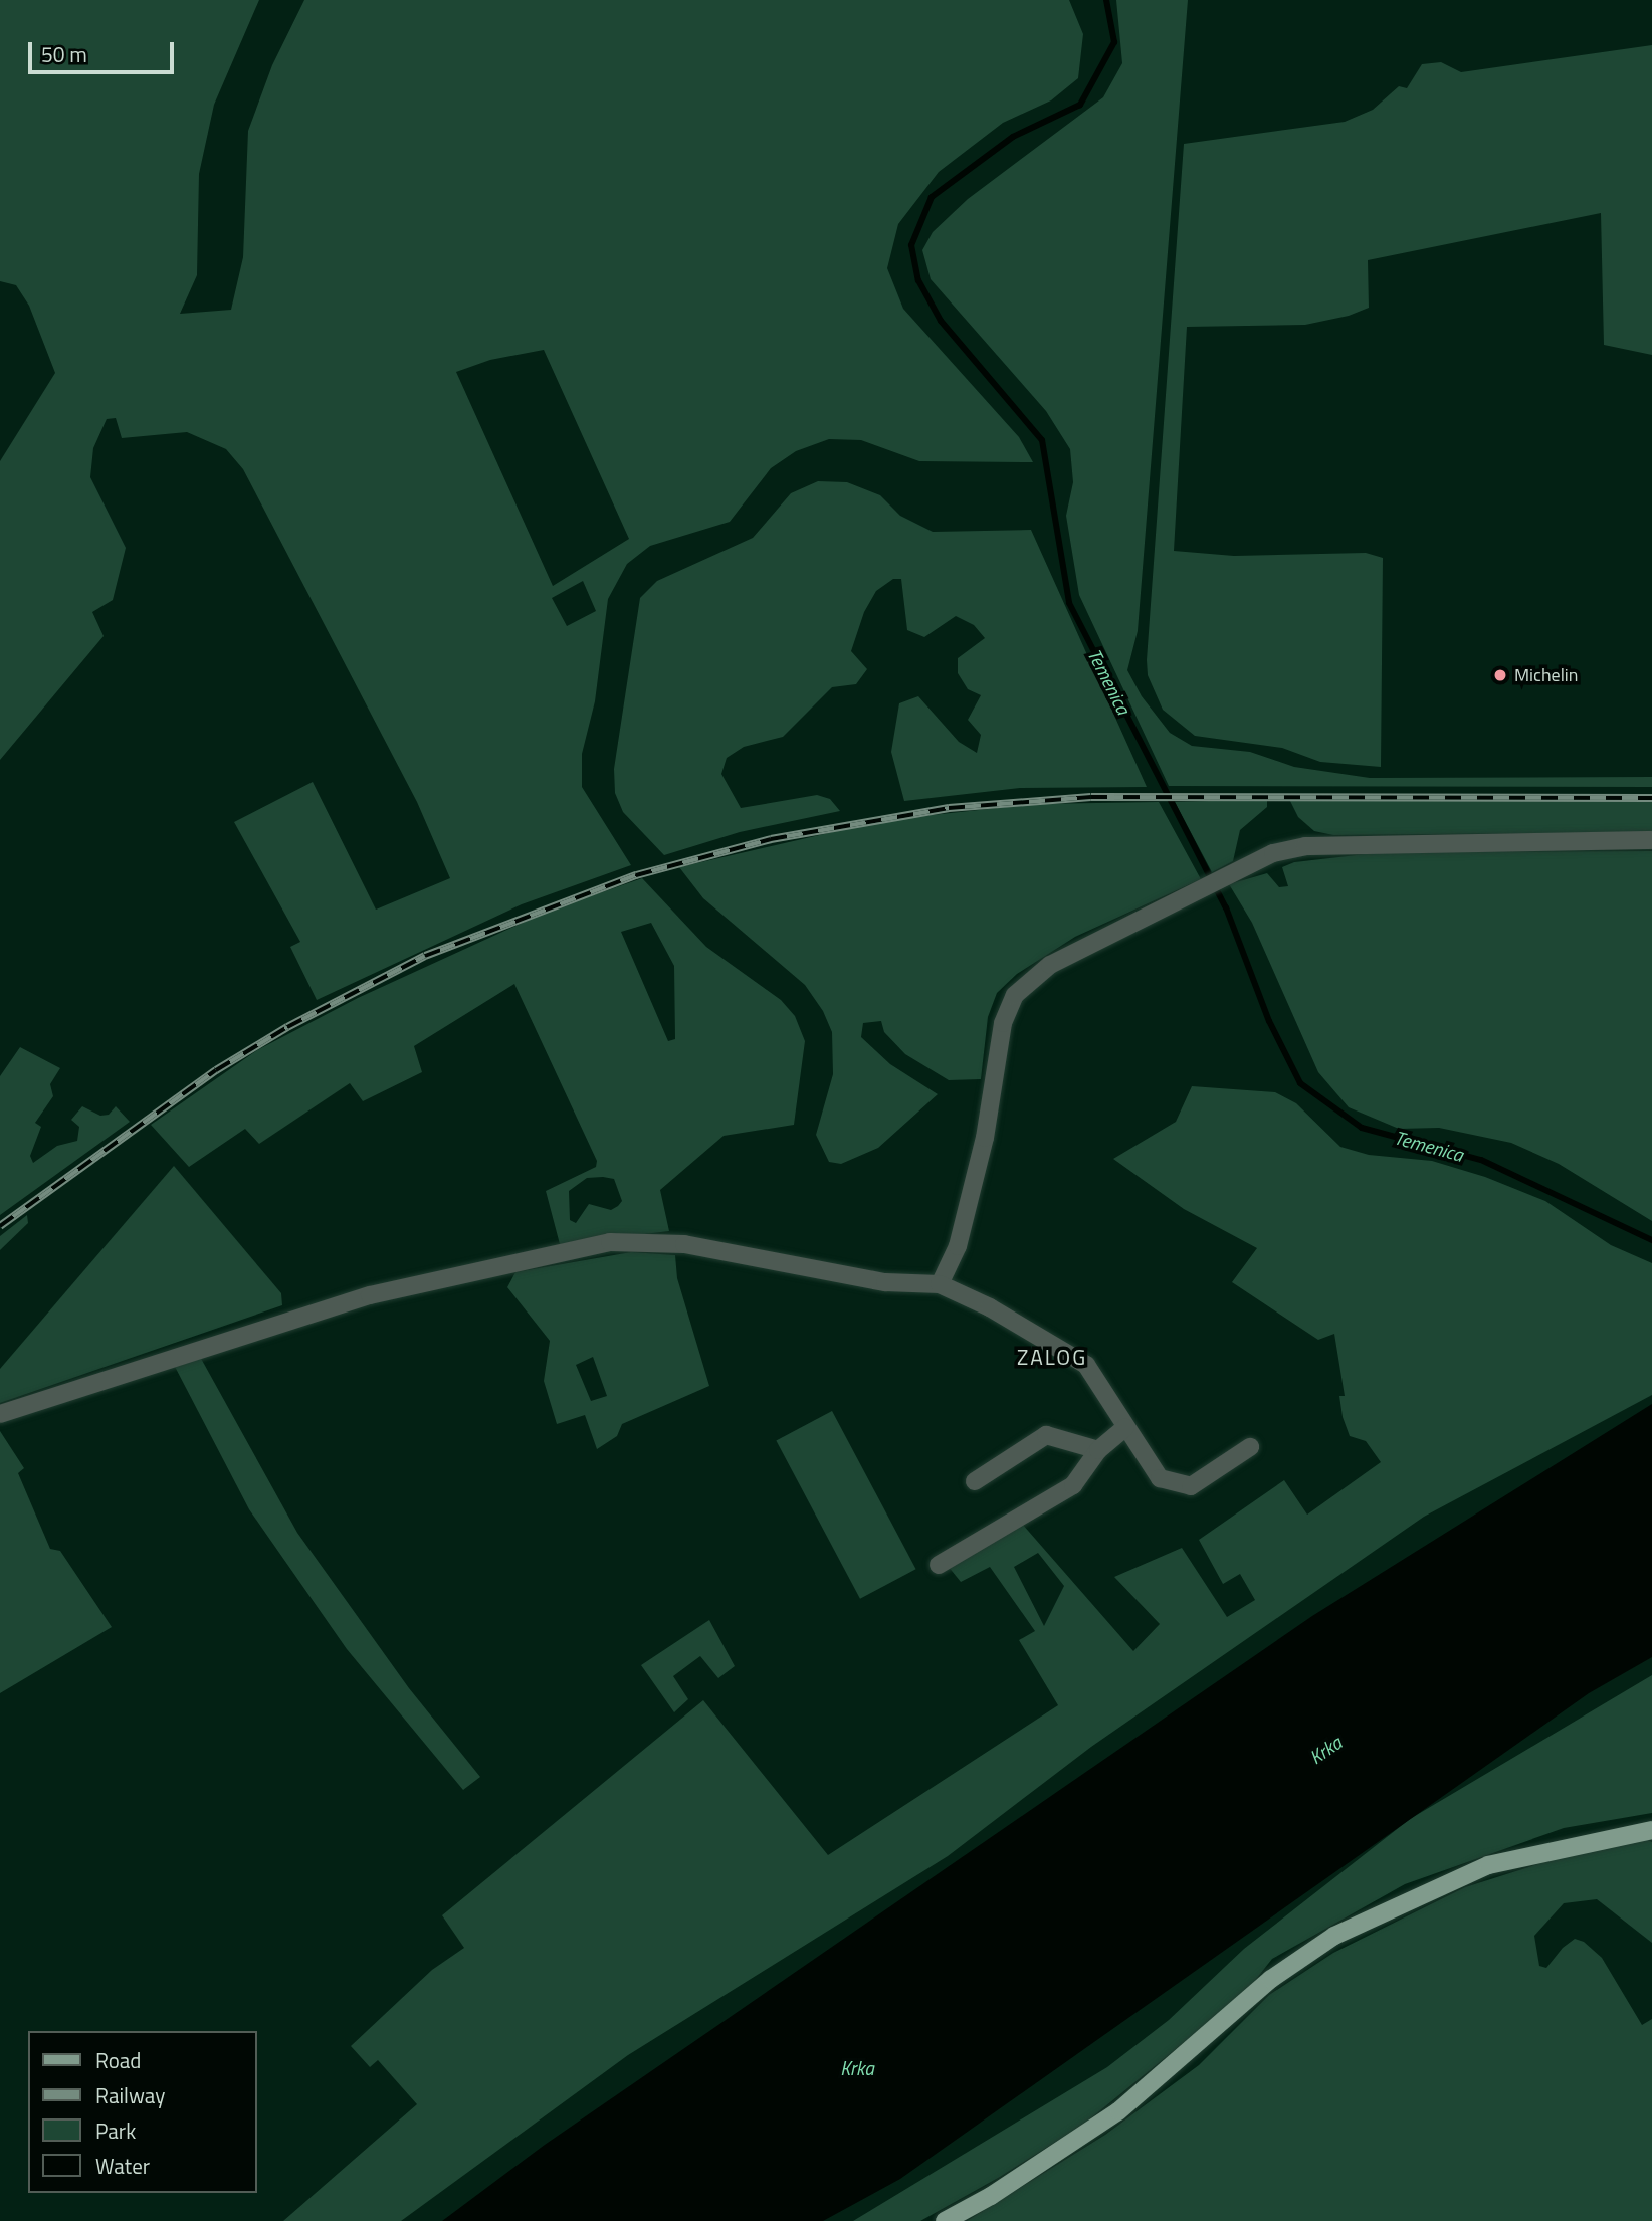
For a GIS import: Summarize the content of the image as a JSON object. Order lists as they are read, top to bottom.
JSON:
{
  "districts": ["ZALOG"],
  "water": ["Temenica", "Krka"],
  "places": ["Michelin"],
  "legend": [
    "Road",
    "Railway",
    "Park",
    "Water"
  ],
  "scale_bar": "50 m"
}
